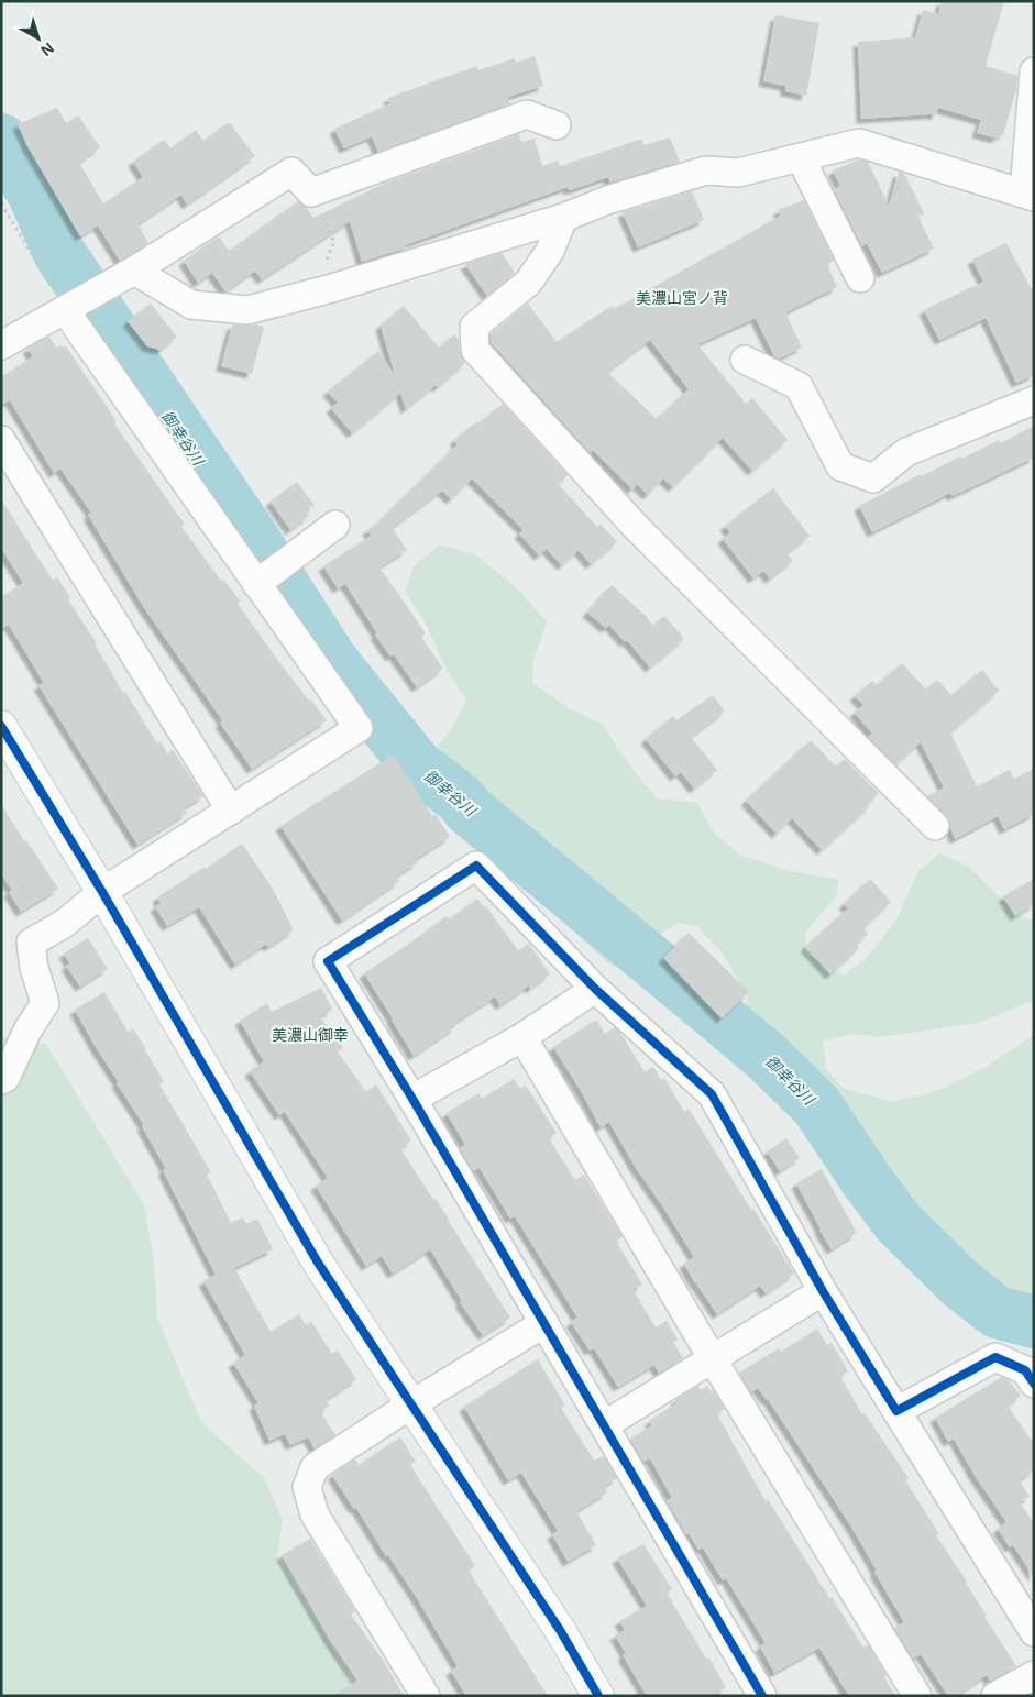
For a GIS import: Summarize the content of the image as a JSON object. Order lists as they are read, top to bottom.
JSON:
{
  "districts": ["美濃山宮ノ背", "美濃山御幸"],
  "water": ["御幸谷川"],
  "north": "bottom right"
}
